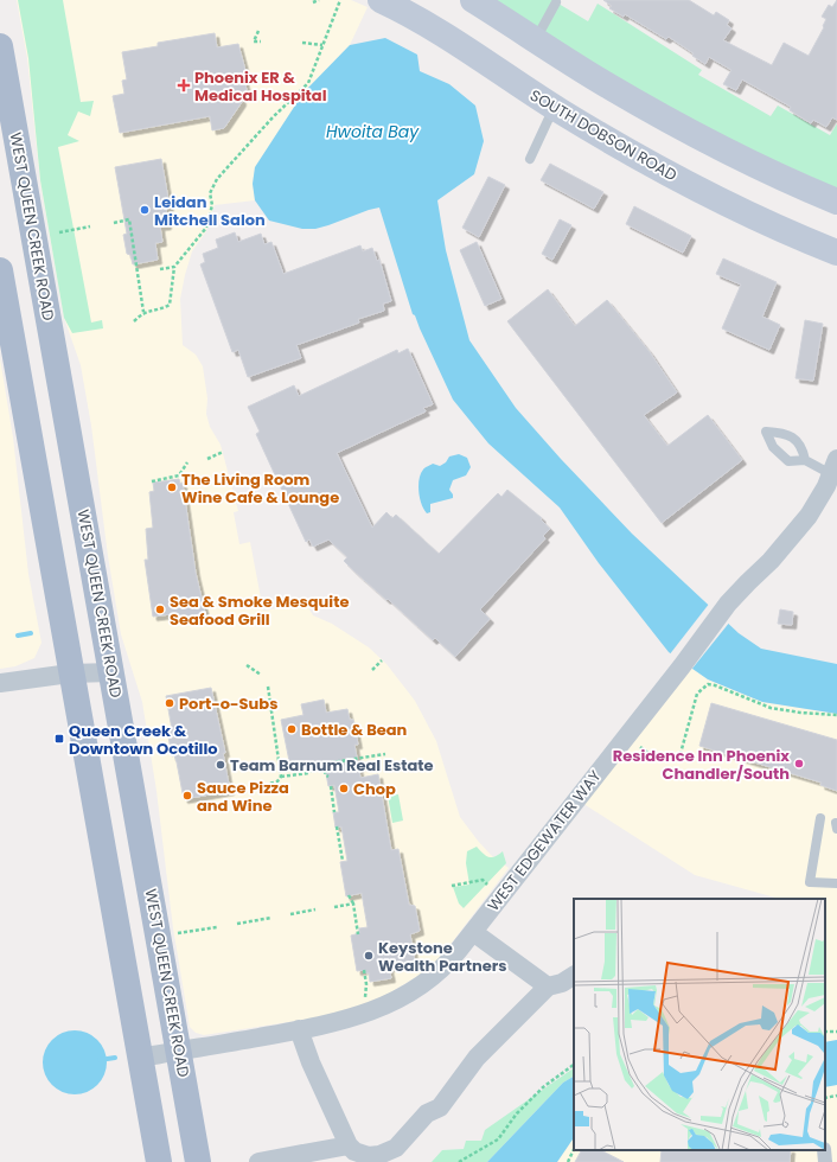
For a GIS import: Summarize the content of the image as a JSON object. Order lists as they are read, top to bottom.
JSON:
{
  "streets": {
    "main road": ["SOUTH DOBSON ROAD", "WEST QUEEN CREEK ROAD"],
    "street": ["WEST EDGEWATER WAY"]
  },
  "crossings": [
    ["WEST QUEEN CREEK ROAD", "WEST EDGEWATER WAY"]
  ],
  "water": ["Hwoita Bay"],
  "places": {
    "health": ["Phoenix ER & Medical Hospital"],
    "other": [
      "Leidan Mitchell Salon",
      "The Living Room Wine Cafe & Lounge",
      "Sea & Smoke Mesquite Seafood Grill",
      "Port-o-Subs",
      "Bottle & Bean",
      "Residence Inn Phoenix Chandler/South",
      "Team Barnum Real Estate",
      "Chop",
      "Sauce Pizza and Wine",
      "Keystone Wealth Partners"
    ],
    "transit": ["Queen Creek & Downtown Ocotillo"]
  }
}
